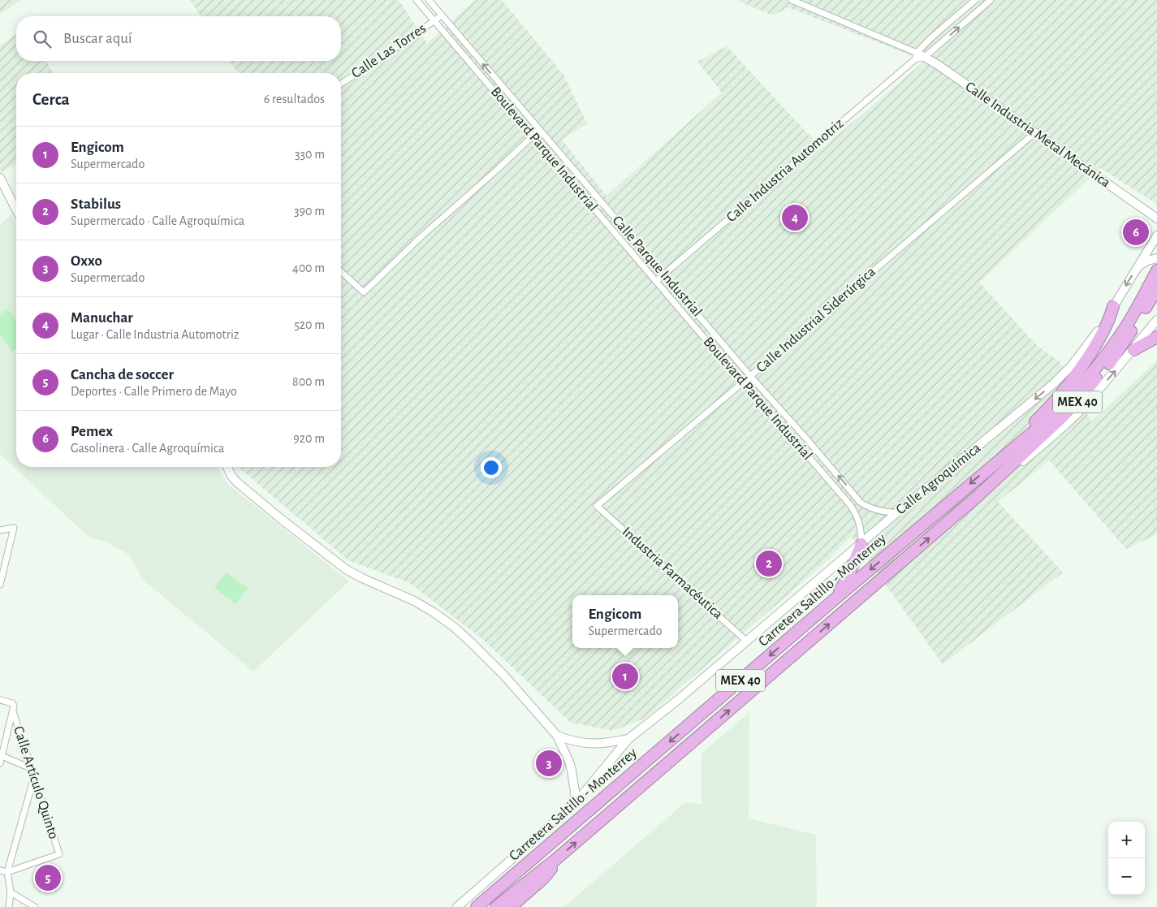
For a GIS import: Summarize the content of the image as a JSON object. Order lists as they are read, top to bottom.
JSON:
{
  "streets": {
    "highway": ["MEX 40", "Carretera Saltillo - Monterrey"],
    "street": [
      "Calle Las Torres",
      "Calle Industria Metal Mecánica",
      "Boulevard Parque Industrial",
      "Calle Industria Automotriz",
      "Calle Parque Industrial",
      "Calle Industrial Siderúrgica",
      "Calle Agroquímica",
      "Industria Farmacéutica",
      "Calle Artículo Quinto"
    ]
  },
  "crossings": [
    ["Calle Las Torres", "Boulevard Parque Industrial"],
    ["Calle Las Torres", "Calle Parque Industrial"],
    ["Calle Industria Metal Mecánica", "Calle Industria Automotriz"],
    ["Calle Industria Metal Mecánica", "Calle Industrial Siderúrgica"],
    ["Boulevard Parque Industrial", "Calle Industria Automotriz"],
    ["Boulevard Parque Industrial", "Calle Industrial Siderúrgica"],
    ["Boulevard Parque Industrial", "Calle Agroquímica"],
    ["Calle Industria Automotriz", "Calle Parque Industrial"],
    ["Calle Parque Industrial", "Calle Industrial Siderúrgica"],
    ["Calle Parque Industrial", "Calle Agroquímica"],
    ["Calle Industrial Siderúrgica", "Industria Farmacéutica"],
    ["Calle Agroquímica", "Industria Farmacéutica"]
  ],
  "page": {
    "search": "Buscar aquí",
    "heading": ["Cerca", "6 resultados"],
    "list": [
      {
        "mark": "1",
        "name": "Engicom",
        "note": "Supermercado",
        "value": "330 m"
      },
      {
        "mark": "2",
        "name": "Stabilus",
        "note": "Supermercado · Calle Agroquímica",
        "value": "390 m"
      },
      {
        "mark": "3",
        "name": "Oxxo",
        "note": "Supermercado",
        "value": "400 m"
      },
      {
        "mark": "4",
        "name": "Manuchar",
        "note": "Lugar · Calle Industria Automotriz",
        "value": "520 m"
      },
      {
        "mark": "5",
        "name": "Cancha de soccer",
        "note": "Deportes · Calle Primero de Mayo",
        "value": "800 m"
      },
      {
        "mark": "6",
        "name": "Pemex",
        "note": "Gasolinera · Calle Agroquímica",
        "value": "920 m"
      }
    ],
    "pins": [
      "4",
      "6",
      "2",
      "1",
      "3",
      "5"
    ],
    "popup": ["Engicom", "Supermercado"],
    "map_buttons": ["+", "−"]
  }
}
